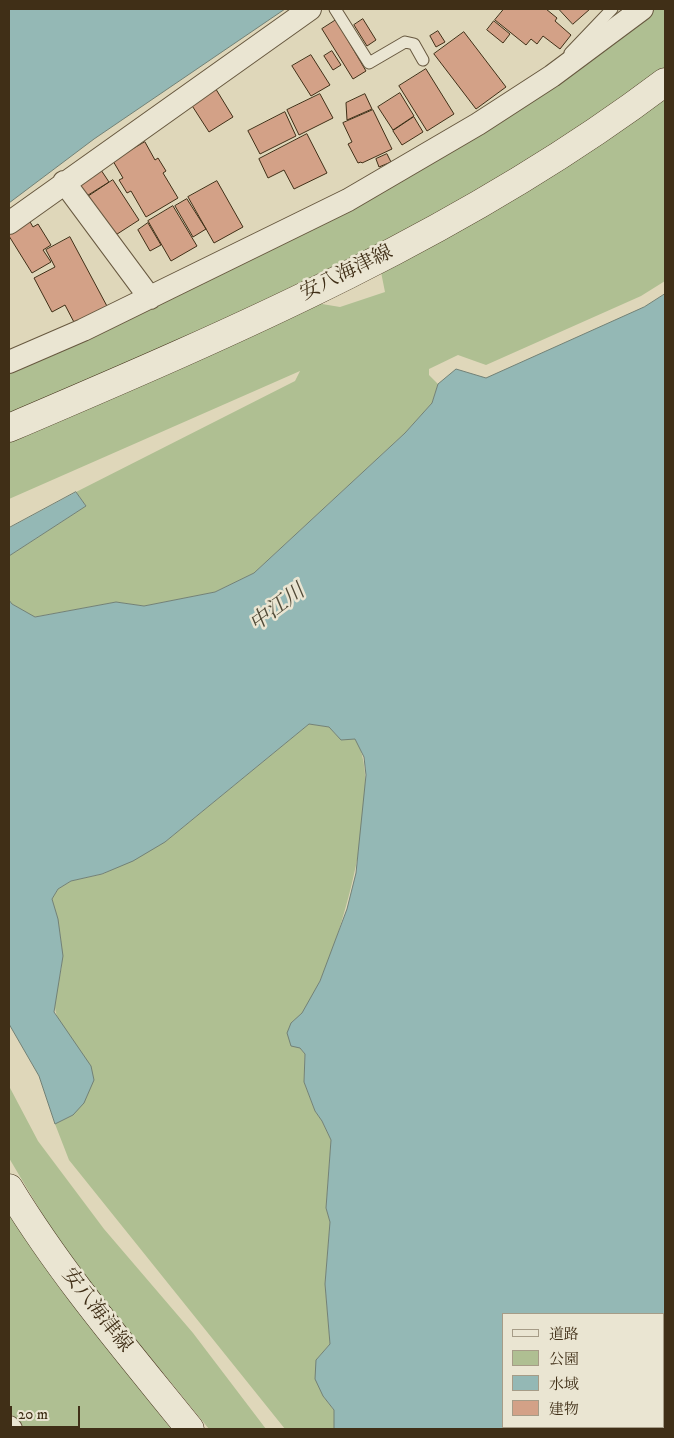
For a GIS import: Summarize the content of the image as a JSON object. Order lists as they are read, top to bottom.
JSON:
{
  "streets": {
    "main road": ["安八海津線"]
  },
  "water": ["中江川"],
  "legend": [
    "道路",
    "公園",
    "水域",
    "建物"
  ],
  "scale_bar": "20 m"
}
